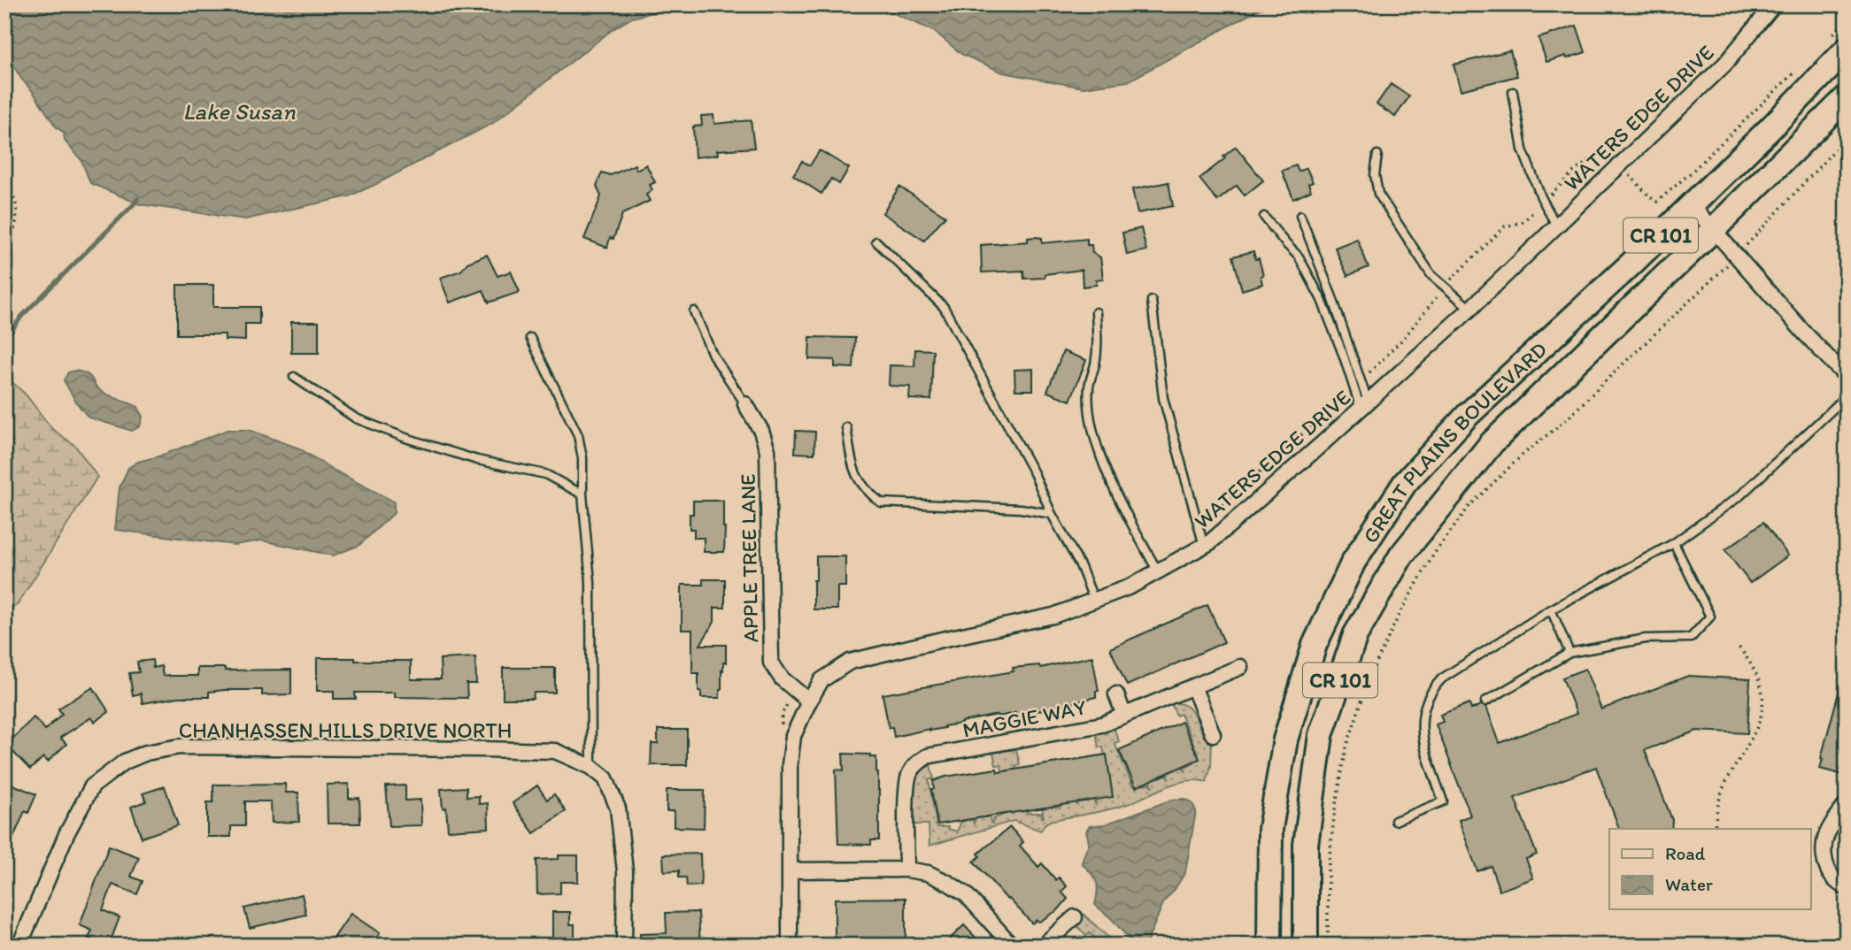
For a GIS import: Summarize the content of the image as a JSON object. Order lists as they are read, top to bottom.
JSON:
{
  "streets": {
    "main road": ["CR 101", "GREAT PLAINS BOULEVARD"],
    "street": [
      "WATERS EDGE DRIVE",
      "APPLE TREE LANE",
      "MAGGIE WAY",
      "CHANHASSEN HILLS DRIVE NORTH"
    ]
  },
  "crossings": [
    ["WATERS EDGE DRIVE", "APPLE TREE LANE"]
  ],
  "water": ["Lake Susan"],
  "legend": ["Road", "Water"]
}
